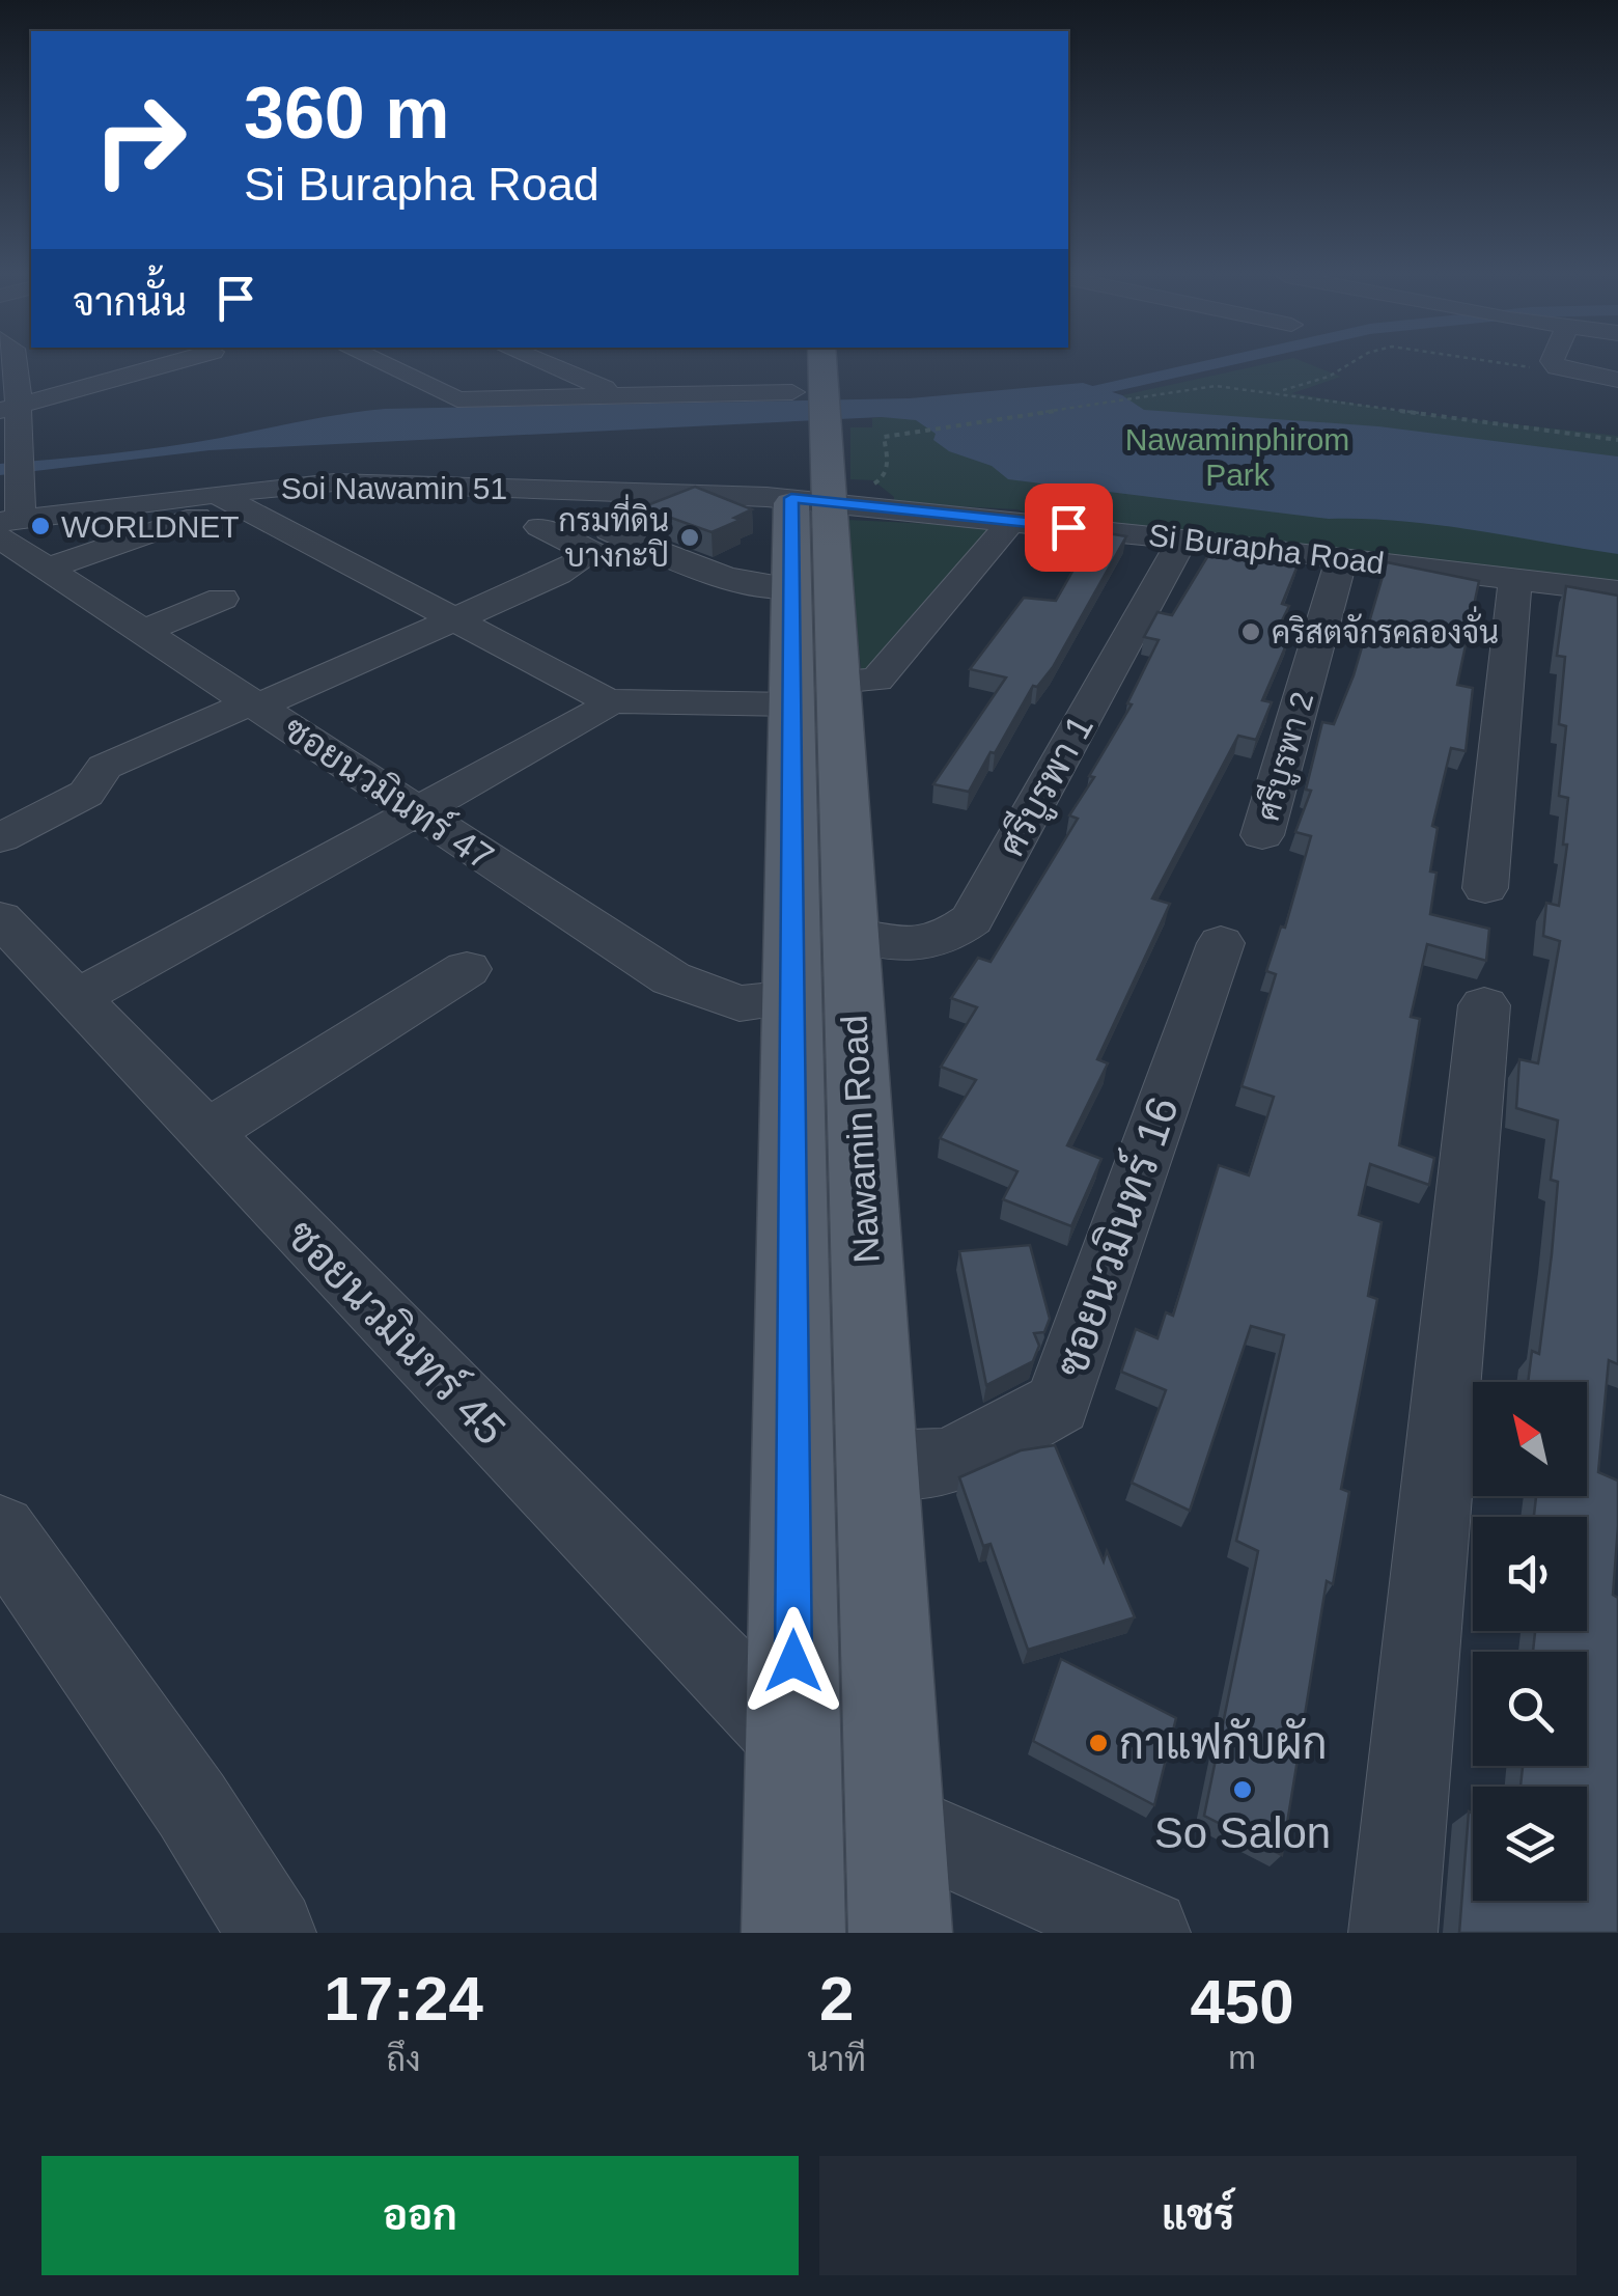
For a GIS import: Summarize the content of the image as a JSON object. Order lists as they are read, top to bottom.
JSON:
{
  "streets": {
    "main road": ["Nawamin Road"],
    "street": [
      "Soi Nawamin 51",
      "Si Burapha Road",
      "ศรีบูรพา 2",
      "ศรีบูรพา 1",
      "ซอยนวมินทร์ 47",
      "ซอยนวมินทร์ 16",
      "ซอยนวมินทร์ 45"
    ]
  },
  "crossings": [
    ["Soi Nawamin 51", "Si Burapha Road"],
    ["Soi Nawamin 51", "ซอยนวมินทร์ 47"],
    ["Soi Nawamin 51", "Nawamin Road"],
    ["Si Burapha Road", "ศรีบูรพา 2"],
    ["Si Burapha Road", "ศรีบูรพา 1"],
    ["Si Burapha Road", "Nawamin Road"],
    ["ศรีบูรพา 1", "Nawamin Road"],
    ["ซอยนวมินทร์ 47", "Nawamin Road"],
    ["Nawamin Road", "ซอยนวมินทร์ 16"],
    ["Nawamin Road", "ซอยนวมินทร์ 45"]
  ],
  "parks": ["Nawaminphirom Park"],
  "places": [
    "WORLDNET",
    "กรมที่ดิน บางกะปิ",
    "คริสตจักรคลองจั่น",
    "กาแฟกับผัก",
    "So Salon"
  ],
  "north": "top left",
  "page": {
    "turn": ["360 m", "Si Burapha Road"],
    "then": "จากนั้น",
    "eta": [
      "17:24",
      "ถึง",
      "2",
      "นาที",
      "450",
      "m"
    ],
    "buttons": ["ออก", "แชร์"]
  }
}
